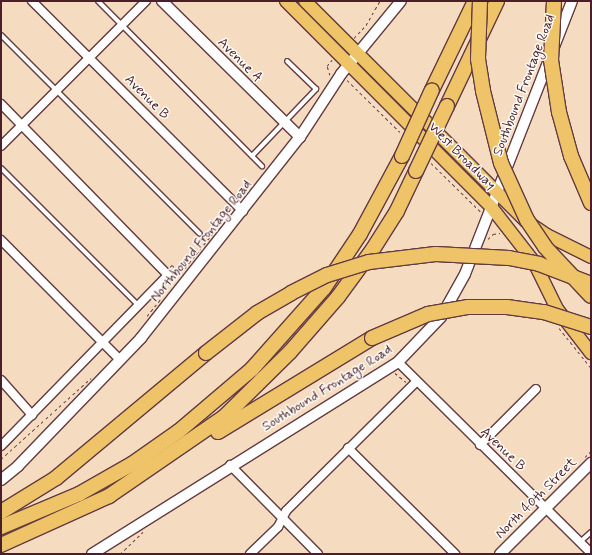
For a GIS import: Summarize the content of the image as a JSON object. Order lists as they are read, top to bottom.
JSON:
{
  "streets": {
    "main road": ["West Broadway"],
    "street": [
      "Avenue A",
      "Southbound Frontage Road",
      "Avenue B",
      "Northbound Frontage Road",
      "North 40th Street"
    ]
  },
  "crossings": [
    ["Avenue A", "Northbound Frontage Road"],
    ["Southbound Frontage Road", "Avenue B"],
    ["Southbound Frontage Road", "West Broadway"],
    ["Avenue B", "Northbound Frontage Road"],
    ["Avenue B", "North 40th Street"],
    ["West Broadway", "Northbound Frontage Road"]
  ]
}
